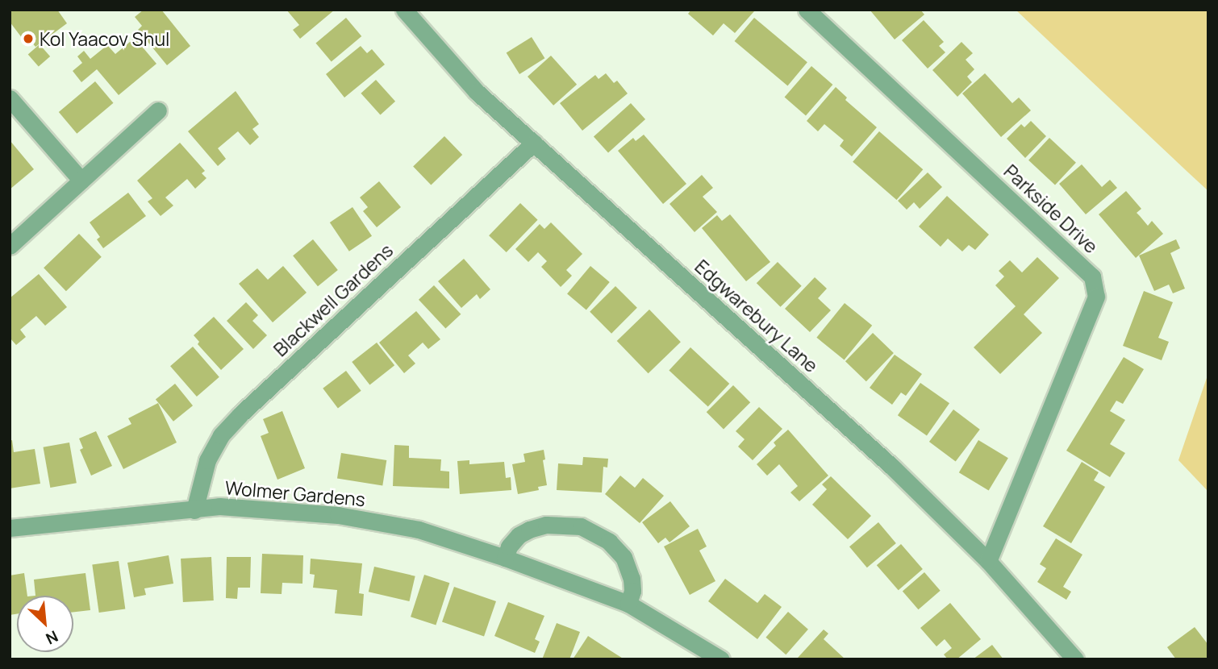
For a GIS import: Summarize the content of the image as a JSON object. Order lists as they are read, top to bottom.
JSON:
{
  "streets": {
    "street": [
      "Parkside Drive",
      "Blackwell Gardens",
      "Edgwarebury Lane",
      "Wolmer Gardens"
    ]
  },
  "crossings": [
    ["Parkside Drive", "Edgwarebury Lane"],
    ["Blackwell Gardens", "Edgwarebury Lane"],
    ["Blackwell Gardens", "Wolmer Gardens"]
  ],
  "places": ["Kol Yaacov Shul"],
  "north": "bottom right"
}
